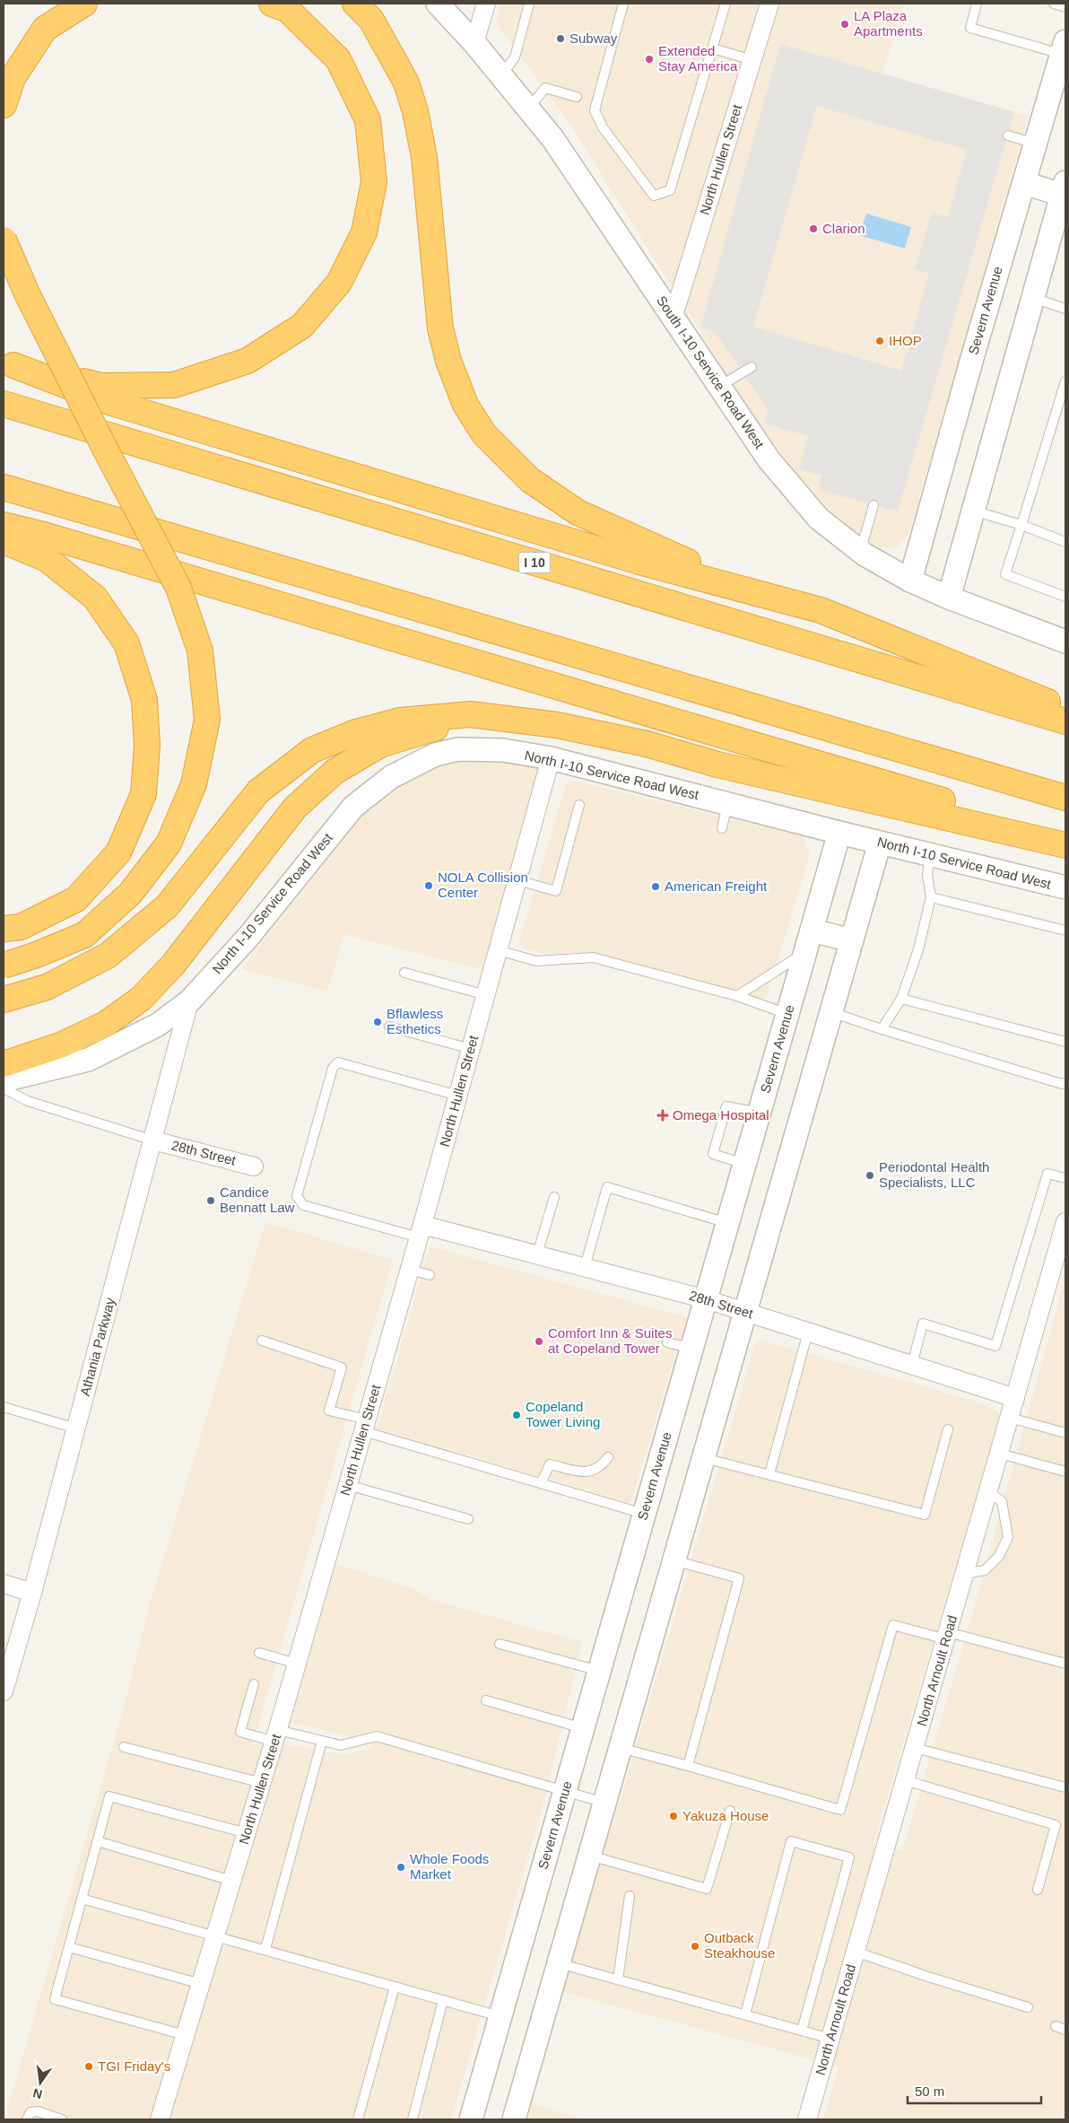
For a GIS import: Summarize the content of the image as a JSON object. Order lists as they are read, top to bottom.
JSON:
{
  "streets": {
    "highway": ["I 10"],
    "street": [
      "North Hullen Street",
      "Severn Avenue",
      "South I-10 Service Road West",
      "North I-10 Service Road West",
      "28th Street",
      "Athania Parkway",
      "North Arnoult Road"
    ]
  },
  "crossings": [
    ["North Hullen Street", "South I-10 Service Road West"],
    ["North Hullen Street", "North I-10 Service Road West"],
    ["North Hullen Street", "28th Street"],
    ["Severn Avenue", "South I-10 Service Road West"],
    ["Severn Avenue", "North I-10 Service Road West"],
    ["Severn Avenue", "28th Street"],
    ["North I-10 Service Road West", "Athania Parkway"],
    ["28th Street", "Athania Parkway"],
    ["28th Street", "North Arnoult Road"]
  ],
  "places": {
    "other": [
      "LA Plaza Apartments",
      "Subway",
      "Extended Stay America",
      "Clarion",
      "IHOP",
      "NOLA Collision Center",
      "American Freight",
      "Bflawless Esthetics",
      "Periodontal Health Specialists, LLC",
      "Candice Bennatt Law",
      "Comfort Inn & Suites at Copeland Tower",
      "Copeland Tower Living",
      "Yakuza House",
      "Whole Foods Market",
      "Outback Steakhouse",
      "TGI Friday's"
    ],
    "health": ["Omega Hospital"]
  },
  "scale_bar": "50 m",
  "north": "bottom"
}
